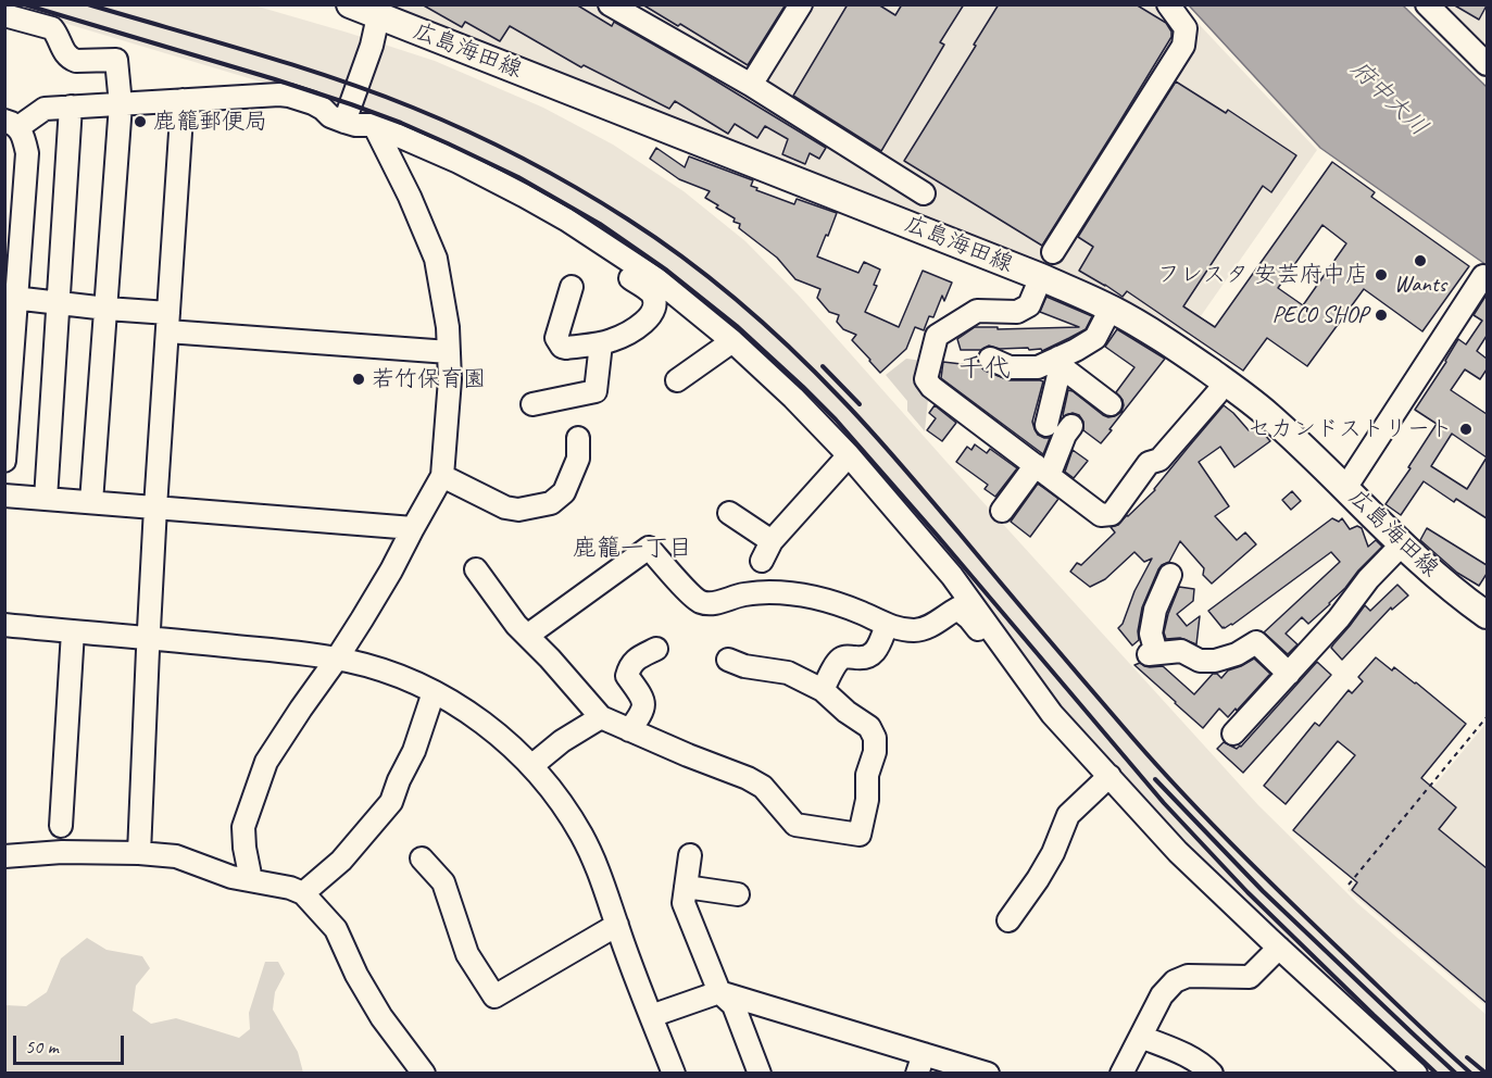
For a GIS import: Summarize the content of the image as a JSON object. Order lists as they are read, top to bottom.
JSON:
{
  "streets": {
    "main road": ["広島海田線"]
  },
  "districts": ["千代", "鹿籠一丁目"],
  "water": ["府中大川"],
  "places": [
    "鹿籠郵便局",
    "Wants",
    "フレスタ 安芸府中店",
    "PECO SHOP",
    "若竹保育園",
    "セカンドストリート"
  ],
  "scale_bar": "50 m"
}
